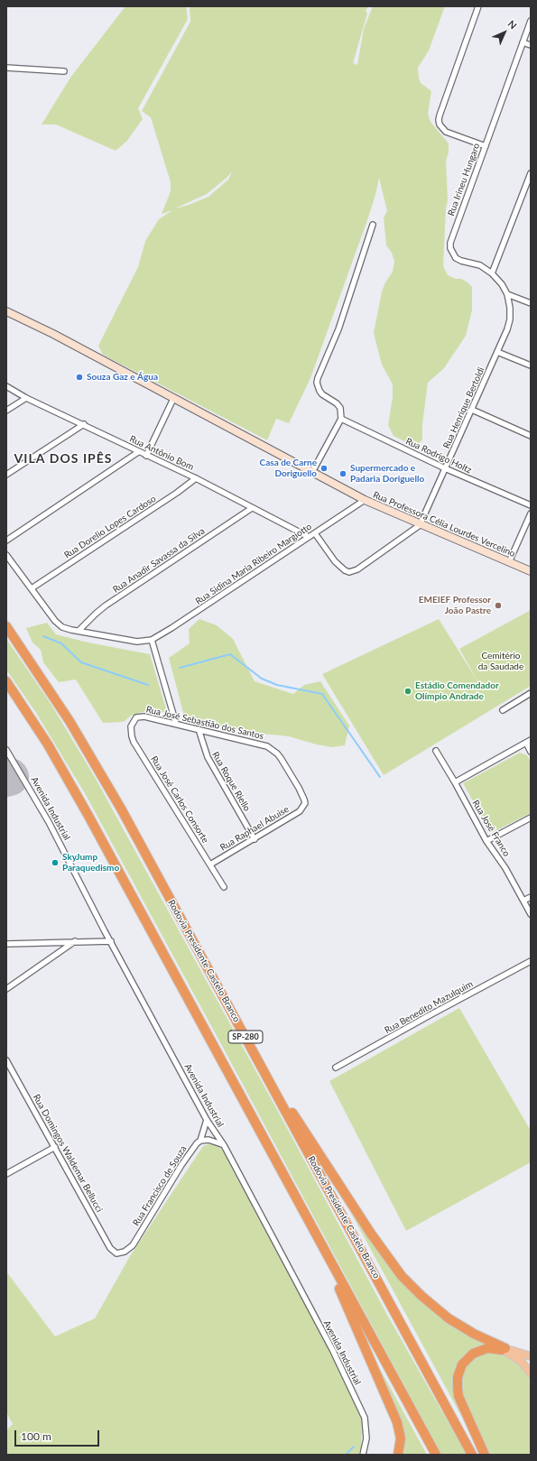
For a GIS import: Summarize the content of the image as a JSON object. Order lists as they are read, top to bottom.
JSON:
{
  "streets": {
    "highway": ["Rodovia Presidente Castelo Branco", "SP-280"],
    "main road": ["Rua Professora Célia Lourdes Vercelino"],
    "street": [
      "Rua Irineu Hungaro",
      "Rua Henrique Bertoldi",
      "Rua Antônio Bom",
      "Rua Rodrigo Holtz",
      "Rua Dorelio Lopes Cardoso",
      "Rua Anadir Savassa da Silva",
      "Rua Sidina Maria Ribeiro Margiotto",
      "Rua José Sebastião dos Santos",
      "Rua Roque Riello",
      "Rua José Carlos Consorte",
      "Avenida Industrial",
      "Rua Raphael Abuise",
      "Rua José Franco",
      "Rua Benedito Mazulquim",
      "Rua Domingos Waldemar Bellucci",
      "Rua Francisco de Souza"
    ]
  },
  "crossings": [
    ["Rua Irineu Hungaro", "Rua Henrique Bertoldi"],
    ["Rua Henrique Bertoldi", "Rua Rodrigo Holtz"],
    ["Rua Henrique Bertoldi", "Rua Professora Célia Lourdes Vercelino"],
    ["Rua Antônio Bom", "Rua Dorelio Lopes Cardoso"],
    ["Rua Antônio Bom", "Rua Anadir Savassa da Silva"],
    ["Rua Antônio Bom", "Rua Sidina Maria Ribeiro Margiotto"],
    ["Rua Professora Célia Lourdes Vercelino", "Rua Sidina Maria Ribeiro Margiotto"],
    ["Rua José Sebastião dos Santos", "Rua Roque Riello"],
    ["Rua José Sebastião dos Santos", "Rua José Carlos Consorte"],
    ["Rua José Sebastião dos Santos", "Rua Raphael Abuise"],
    ["Rua Roque Riello", "Rua Raphael Abuise"],
    ["Rua José Carlos Consorte", "Rua Raphael Abuise"],
    ["Rua Domingos Waldemar Bellucci", "Rua Francisco de Souza"]
  ],
  "districts": ["VILA DOS IPÊS"],
  "parks": ["Cemitério da Saudade"],
  "places": [
    "Souza Gaz e Água",
    "Casa de Carne Doriguello",
    "Supermercado e Padaria Doriguello",
    "EMEIEF Professor João Pastre",
    "Estádio Comendador Olímpio Andrade",
    "SkyJump Paraquedismo"
  ],
  "scale_bar": "100 m",
  "north": "top right"
}
